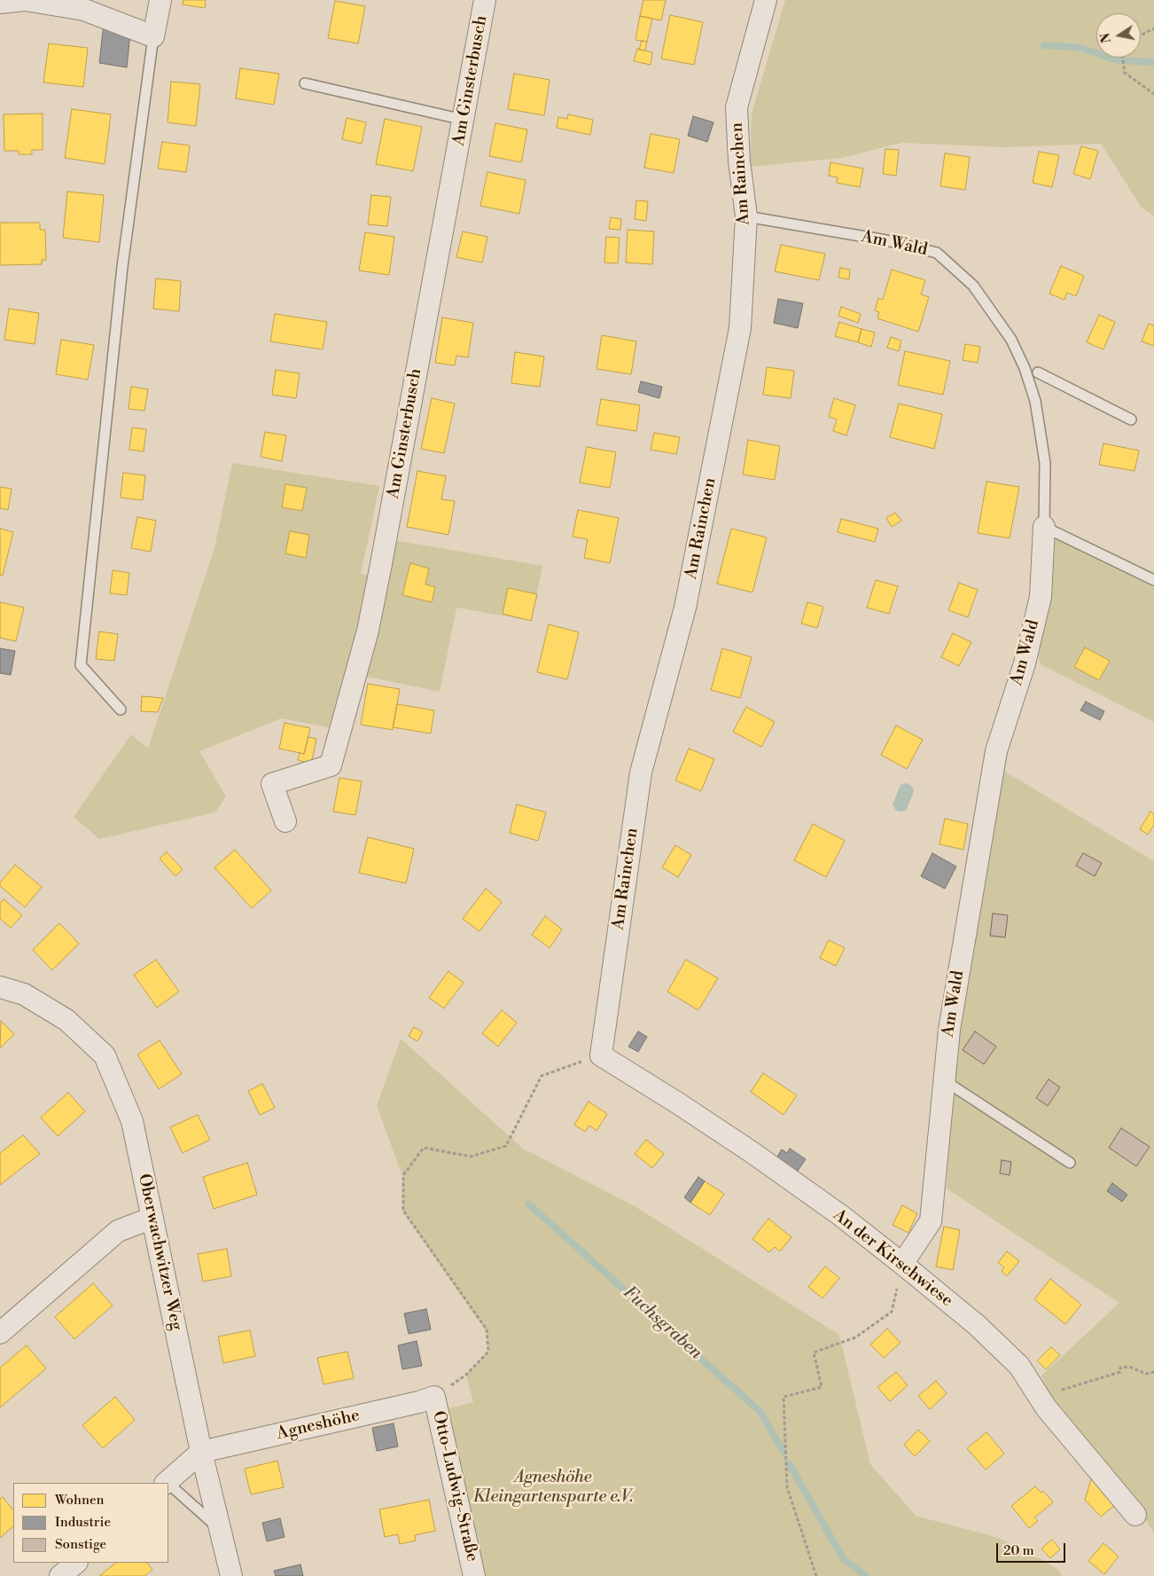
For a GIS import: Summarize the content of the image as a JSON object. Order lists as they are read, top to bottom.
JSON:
{
  "streets": {
    "street": [
      "Am Ginsterbusch",
      "Am Rainchen",
      "Am Wald",
      "Oberwachwitzer Weg",
      "An der Kirschwiese",
      "Agneshöhe",
      "Otto-Ludwig-Straße"
    ]
  },
  "crossings": [
    ["Am Rainchen", "Am Wald"],
    ["Am Rainchen", "An der Kirschwiese"],
    ["Am Wald", "An der Kirschwiese"],
    ["Oberwachwitzer Weg", "Agneshöhe"],
    ["Agneshöhe", "Otto-Ludwig-Straße"]
  ],
  "water": ["Fuchsgraben"],
  "parks": ["Agneshöhe Kleingartensparte e.V."],
  "legend": ["Wohnen", "Industrie", "Sonstige"],
  "scale_bar": "20 m",
  "north": "left"
}
